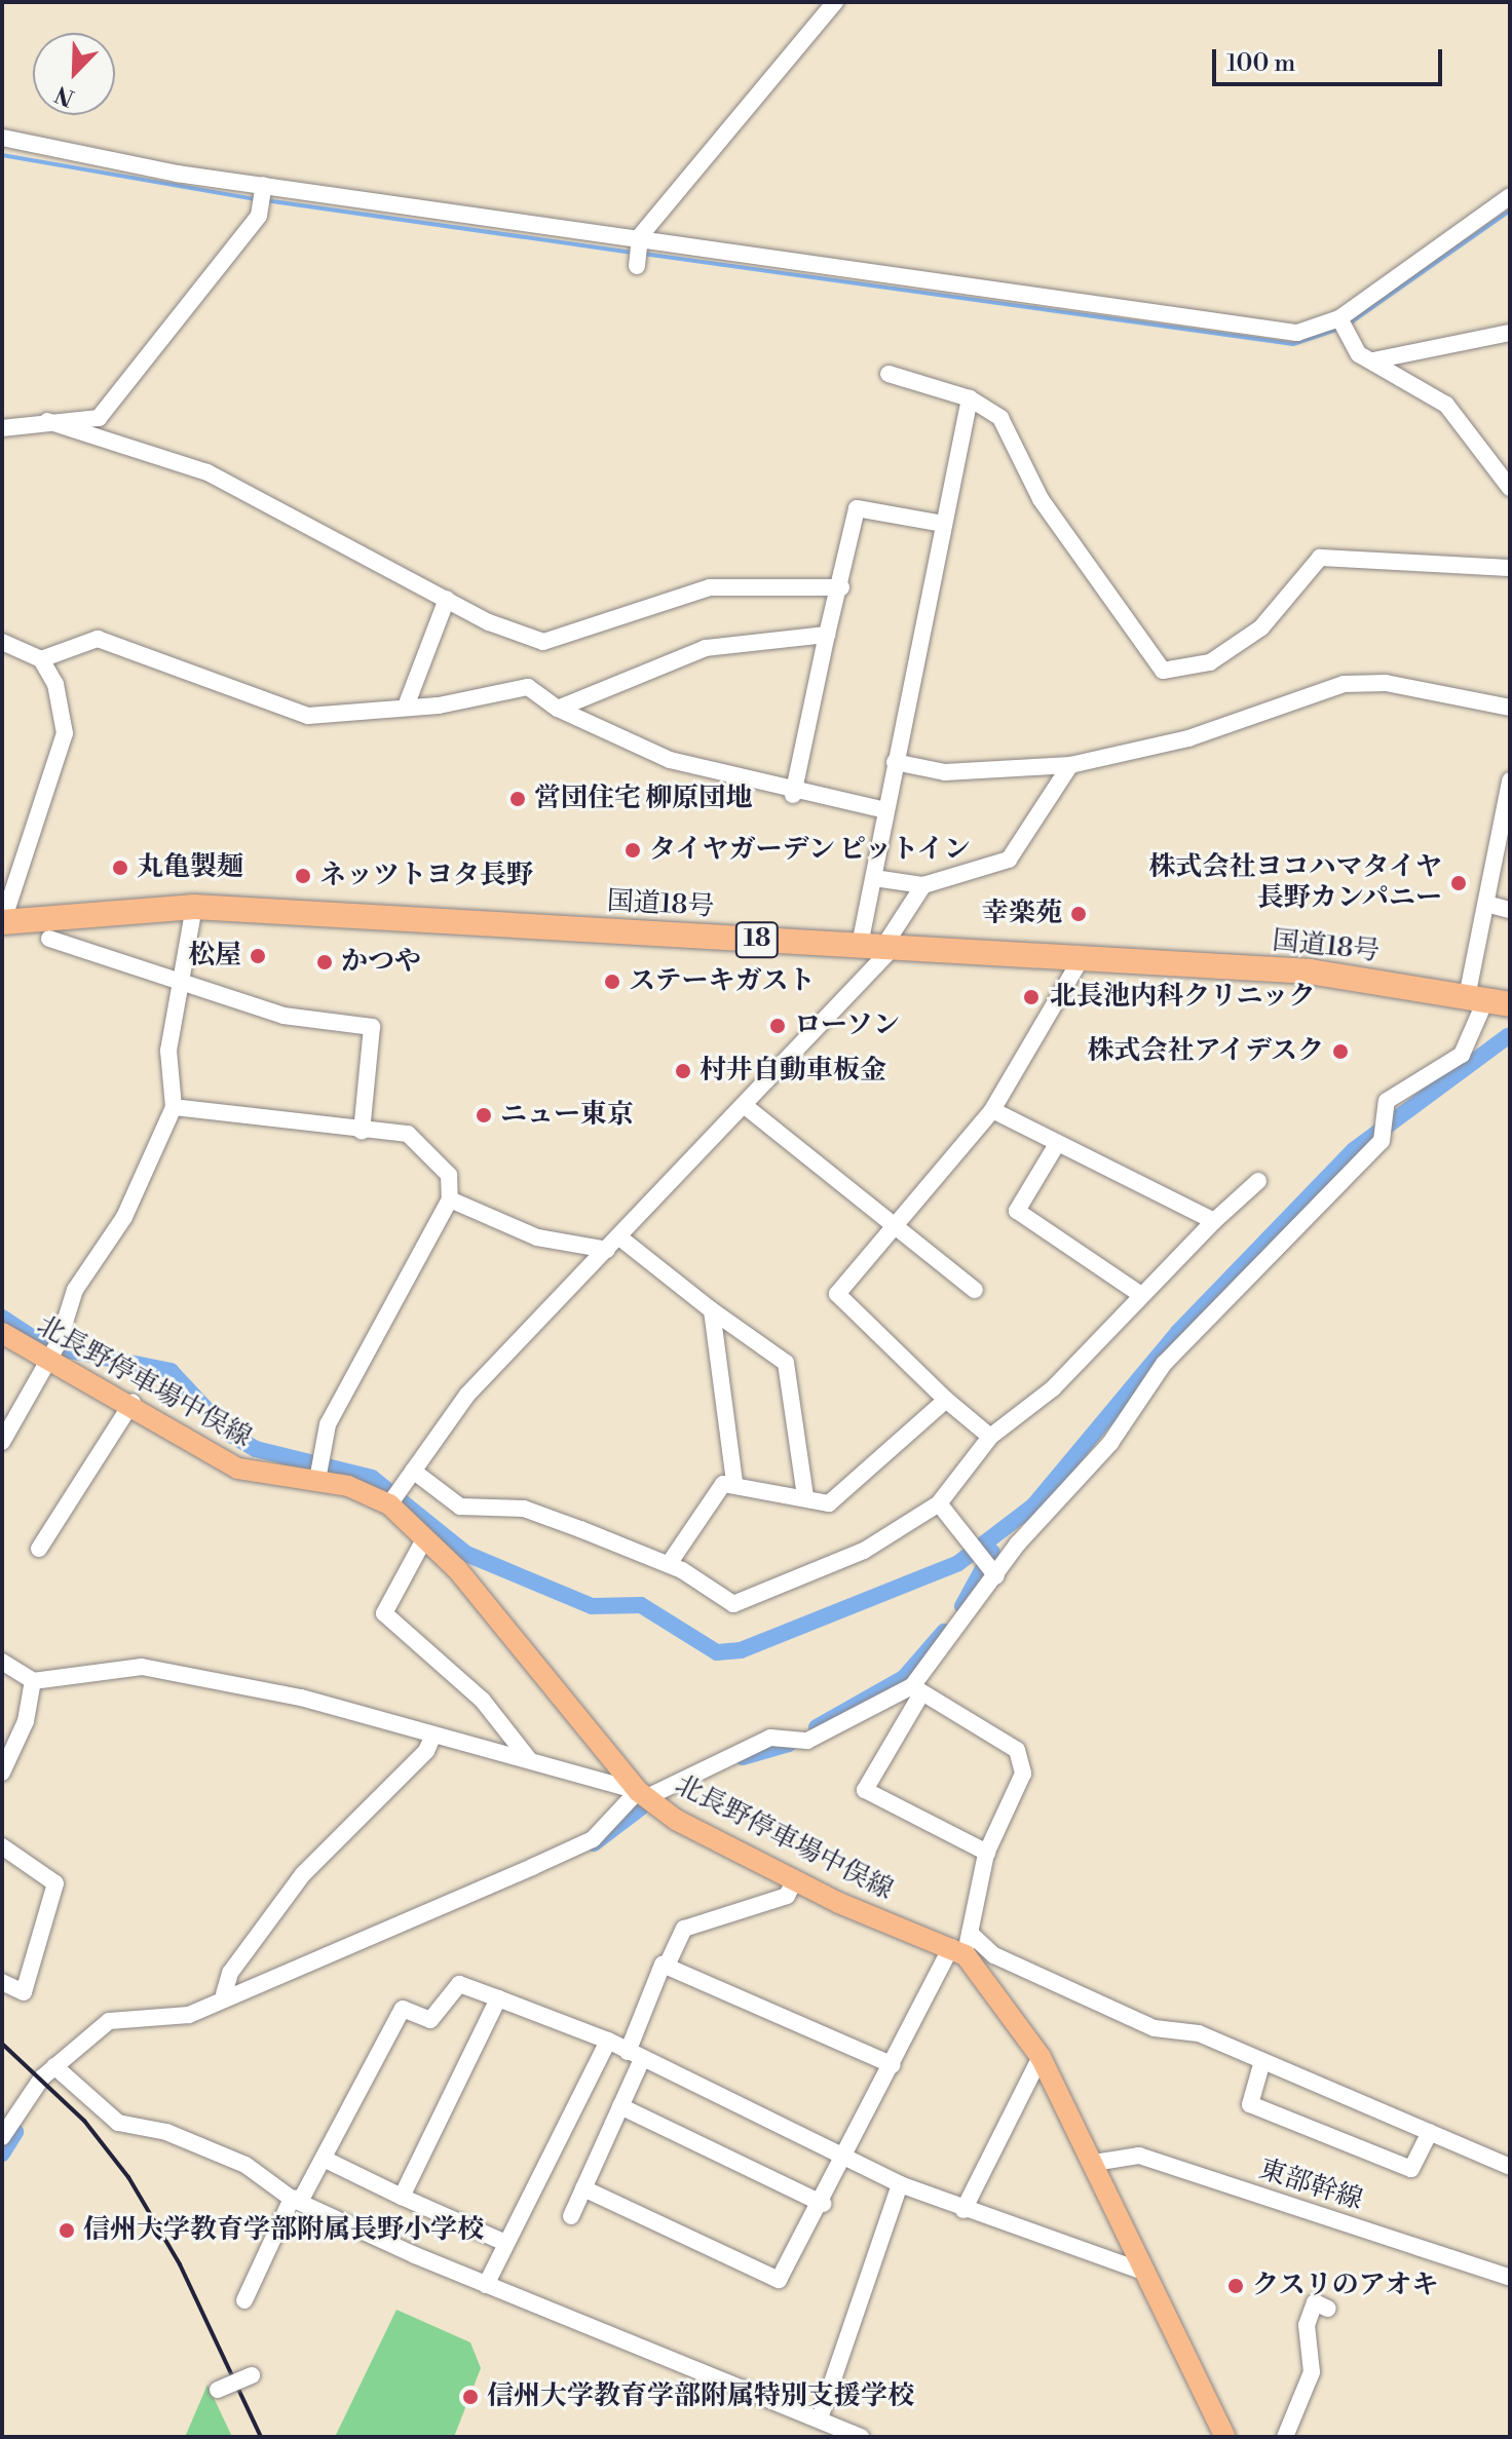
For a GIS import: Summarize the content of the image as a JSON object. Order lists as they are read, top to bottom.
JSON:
{
  "streets": {
    "highway": ["国道18号", "18"],
    "main road": ["北長野停車場中俣線"],
    "street": ["東部幹線"]
  },
  "places": [
    "営団住宅 柳原団地",
    "タイヤガーデン ピットイン",
    "丸亀製麺",
    "ネッツトヨタ長野",
    "株式会社ヨコハマタイヤ 長野カンパニー",
    "幸楽苑",
    "松屋",
    "かつや",
    "ステーキガスト",
    "北長池内科クリニック",
    "ローソン",
    "株式会社アイデスク",
    "村井自動車板金",
    "ニュー東京",
    "信州大学教育学部附属長野小学校",
    "クスリのアオキ",
    "信州大学教育学部附属特別支援学校"
  ],
  "scale_bar": "100 m",
  "north": "bottom left"
}
